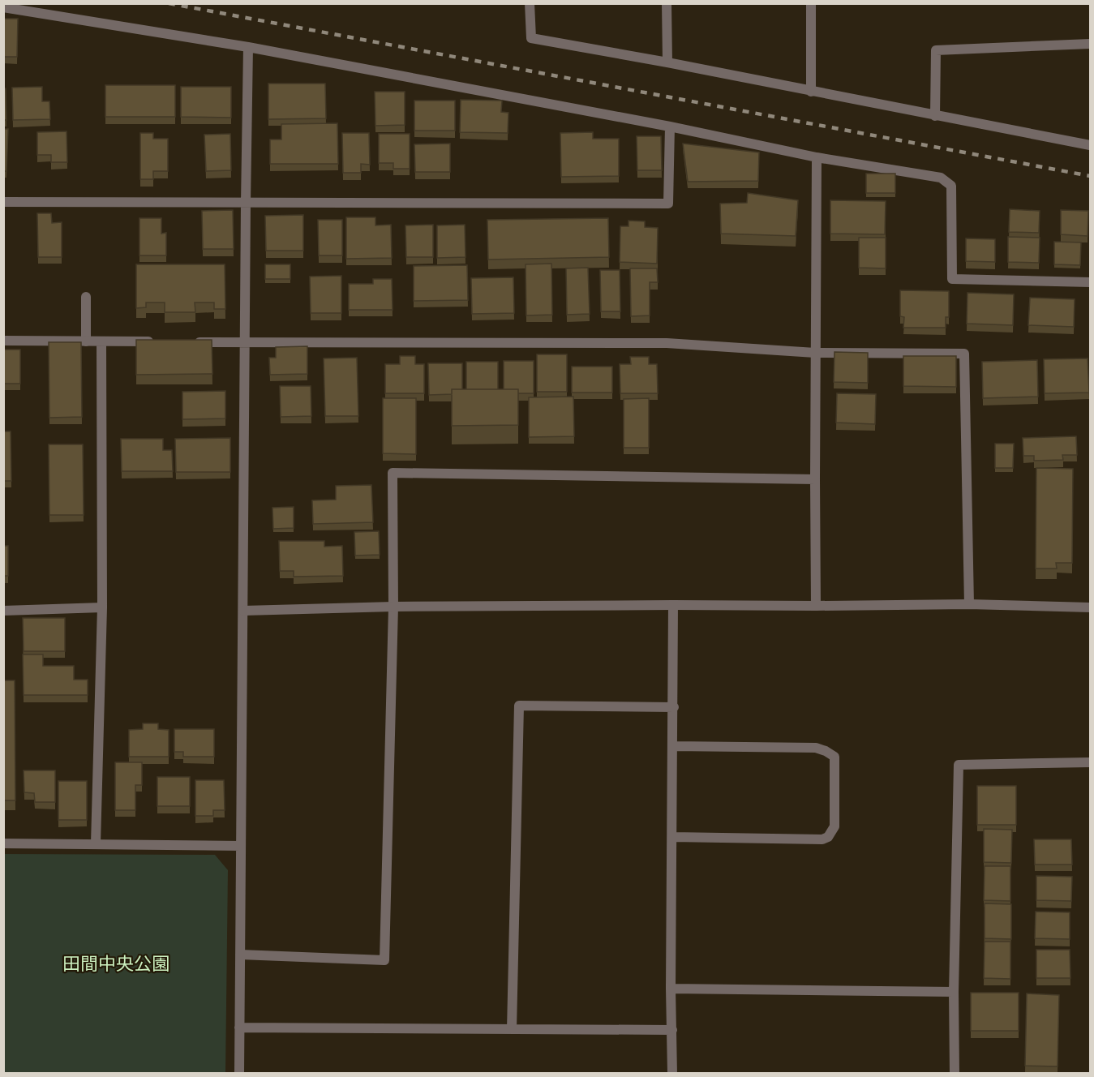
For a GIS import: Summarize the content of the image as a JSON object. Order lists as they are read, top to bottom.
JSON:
{
  "parks": ["田間中央公園"]
}
